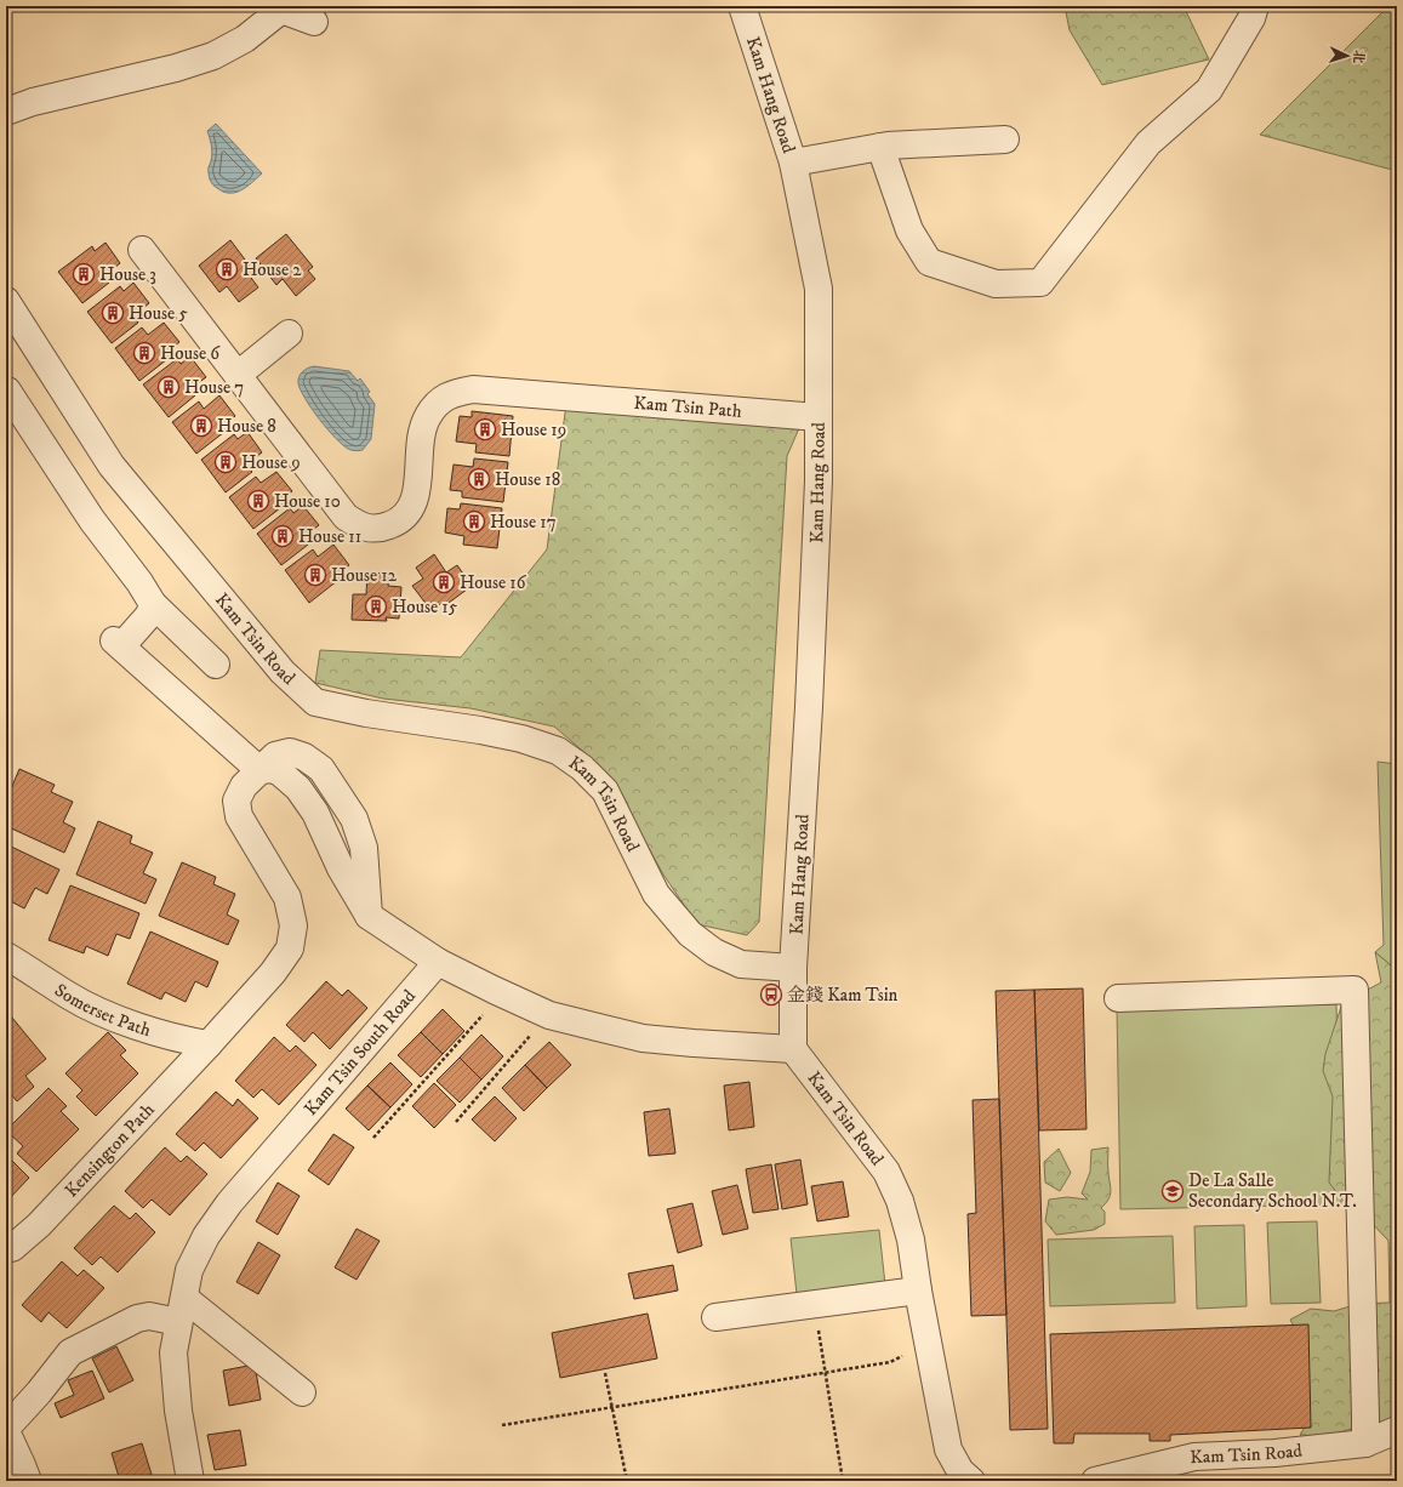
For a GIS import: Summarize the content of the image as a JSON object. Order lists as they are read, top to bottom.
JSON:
{
  "streets": {
    "street": [
      "Kam Hang Road",
      "Kam Tsin Path",
      "Kam Tsin Road",
      "Somerset Path",
      "Kam Tsin South Road",
      "Kensington Path"
    ]
  },
  "crossings": [
    ["Kam Hang Road", "Kam Tsin Path"],
    ["Kam Hang Road", "Kam Tsin Road"],
    ["Somerset Path", "Kensington Path"]
  ],
  "places": {
    "building": [
      "House 2",
      "House 3",
      "House 5",
      "House 6",
      "House 7",
      "House 8",
      "House 19",
      "House 9",
      "House 18",
      "House 10",
      "House 17",
      "House 11",
      "House 12",
      "House 16",
      "House 15"
    ],
    "bus stop": ["金錢 Kam Tsin"],
    "school or university": ["De La Salle Secondary School N.T."]
  },
  "north": "right"
}
